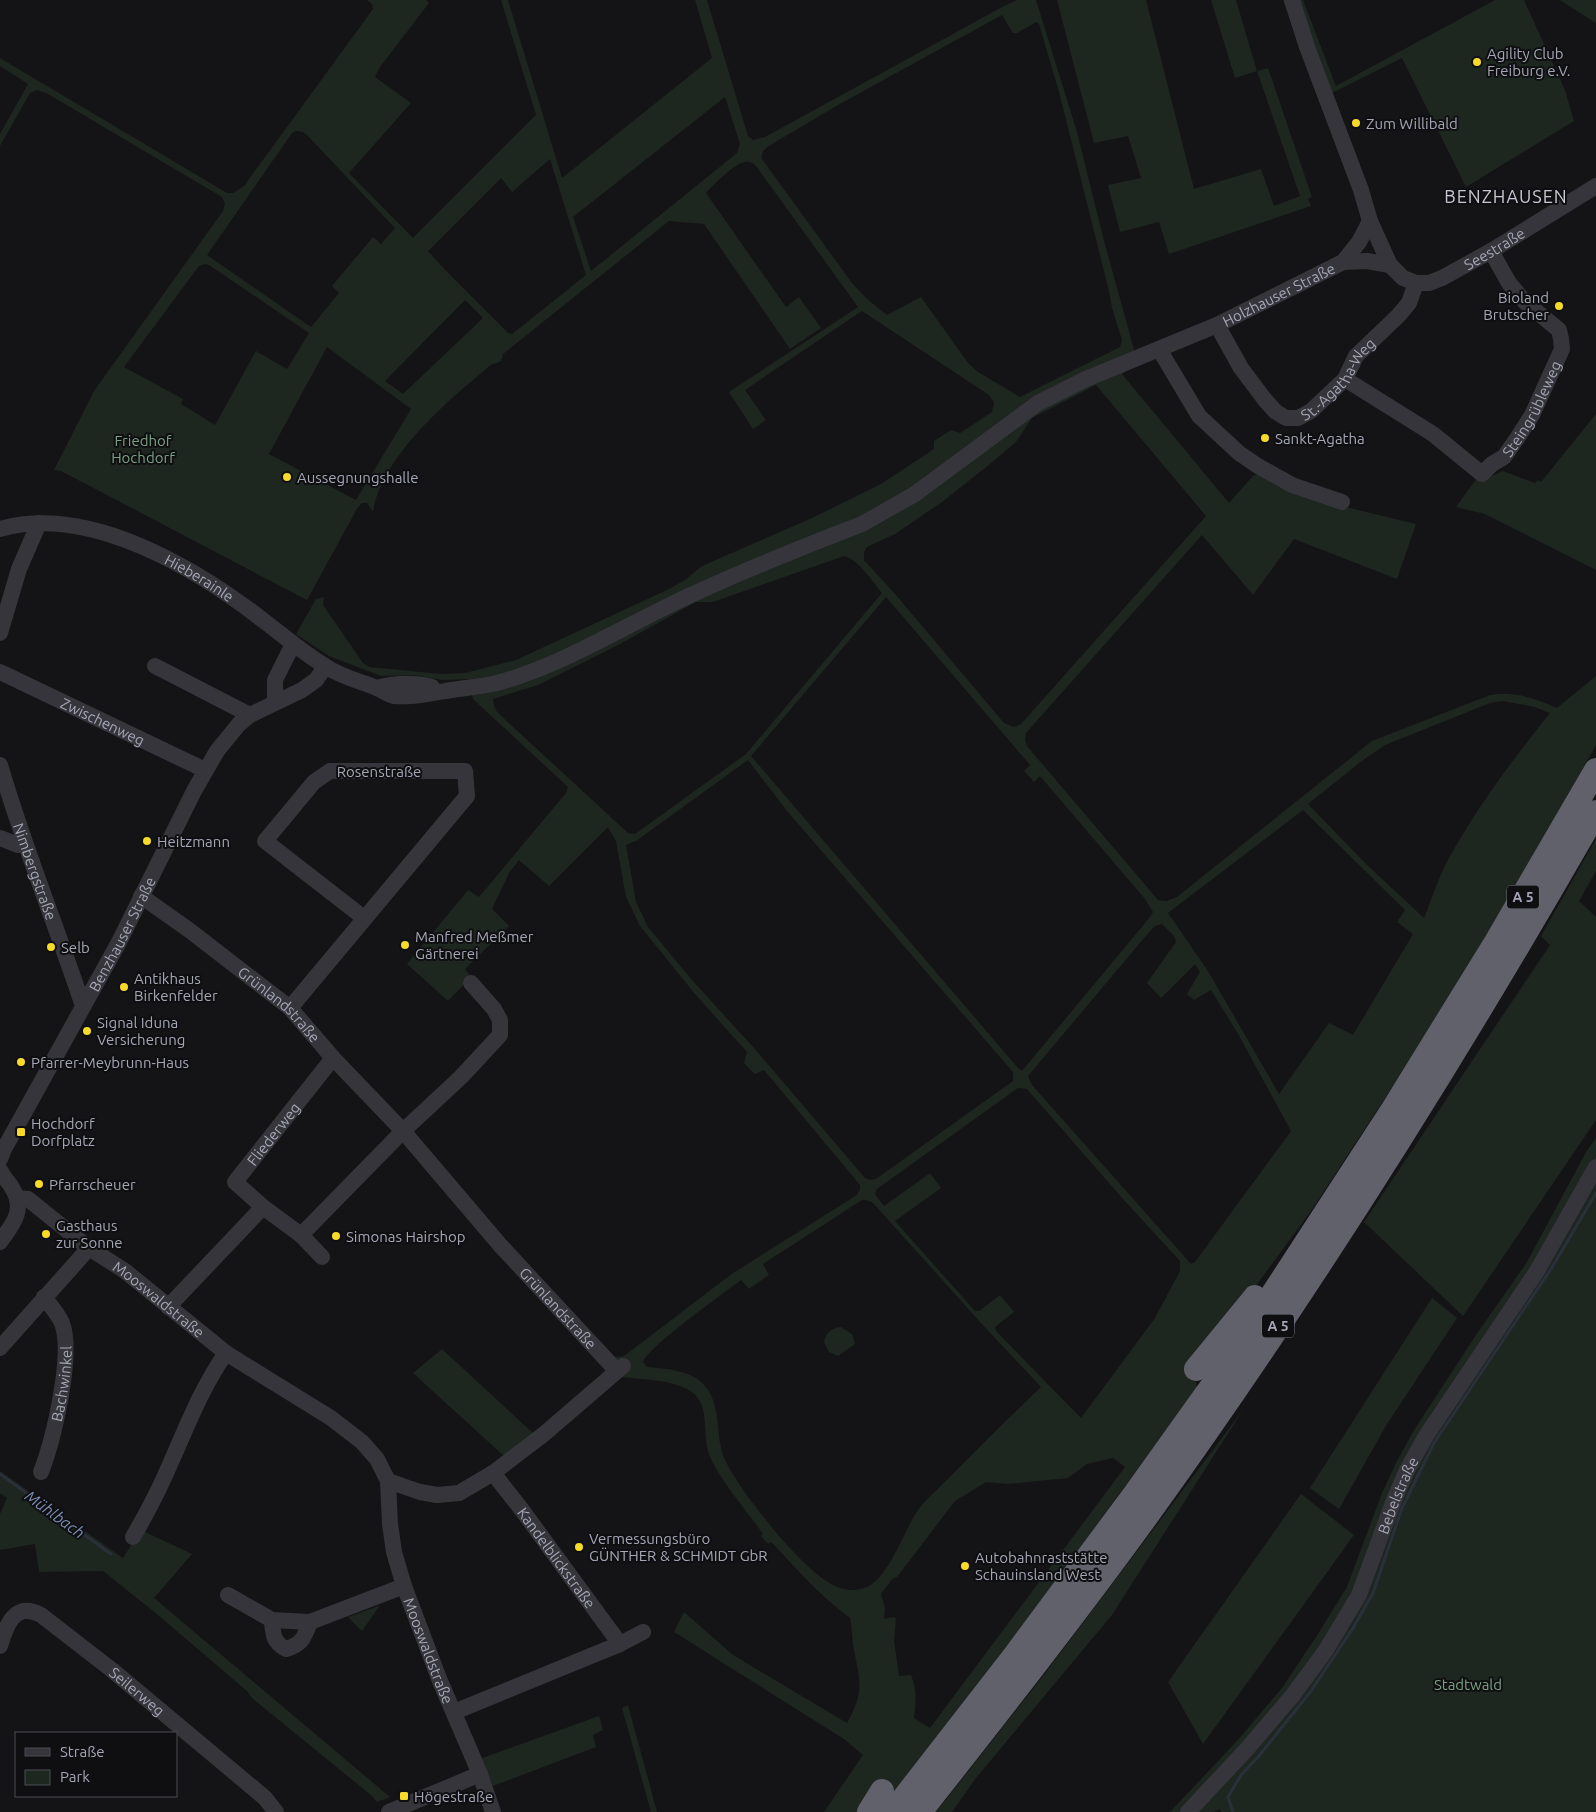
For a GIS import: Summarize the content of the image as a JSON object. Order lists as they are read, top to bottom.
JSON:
{
  "streets": {
    "highway": ["A 5"],
    "street": [
      "Seestraße",
      "Holzhauser Straße",
      "St.-Agatha-Weg",
      "Steingrübleweg",
      "Hieberainle",
      "Zwischenweg",
      "Rosenstraße",
      "Nimbergstraße",
      "Benzhauser Straße",
      "Grünlandstraße",
      "Fliederweg",
      "Mooswaldstraße",
      "Bachwinkel",
      "Bebelstraße",
      "Kandelblickstraße",
      "Seilerweg"
    ]
  },
  "crossings": [
    ["Seestraße", "St.-Agatha-Weg"],
    ["Seestraße", "Steingrübleweg"],
    ["Holzhauser Straße", "St.-Agatha-Weg"],
    ["Holzhauser Straße", "Hieberainle"],
    ["St.-Agatha-Weg", "Steingrübleweg"],
    ["Hieberainle", "Benzhauser Straße"],
    ["Zwischenweg", "Benzhauser Straße"],
    ["Rosenstraße", "Grünlandstraße"],
    ["Nimbergstraße", "Benzhauser Straße"],
    ["Benzhauser Straße", "Grünlandstraße"],
    ["Grünlandstraße", "Fliederweg"],
    ["Grünlandstraße", "Kandelblickstraße"]
  ],
  "districts": ["BENZHAUSEN"],
  "water": ["Mühlbach"],
  "parks": ["Friedhof Hochdorf", "Stadtwald"],
  "places": {
    "other": [
      "Agility Club Freiburg e.V.",
      "Zum Willibald",
      "Bioland Brutscher",
      "Sankt-Agatha",
      "Aussegnungshalle",
      "Heitzmann",
      "Manfred Meßmer Gärtnerei",
      "Selb",
      "Antikhaus Birkenfelder",
      "Signal Iduna Versicherung",
      "Pfarrer-Meybrunn-Haus",
      "Pfarrscheuer",
      "Gasthaus zur Sonne",
      "Simonas Hairshop",
      "Vermessungsbüro GÜNTHER & SCHMIDT GbR",
      "Autobahnraststätte Schauinsland West"
    ],
    "transit": ["Hochdorf Dorfplatz", "Högestraße"]
  },
  "legend": ["Straße", "Park"]
}
